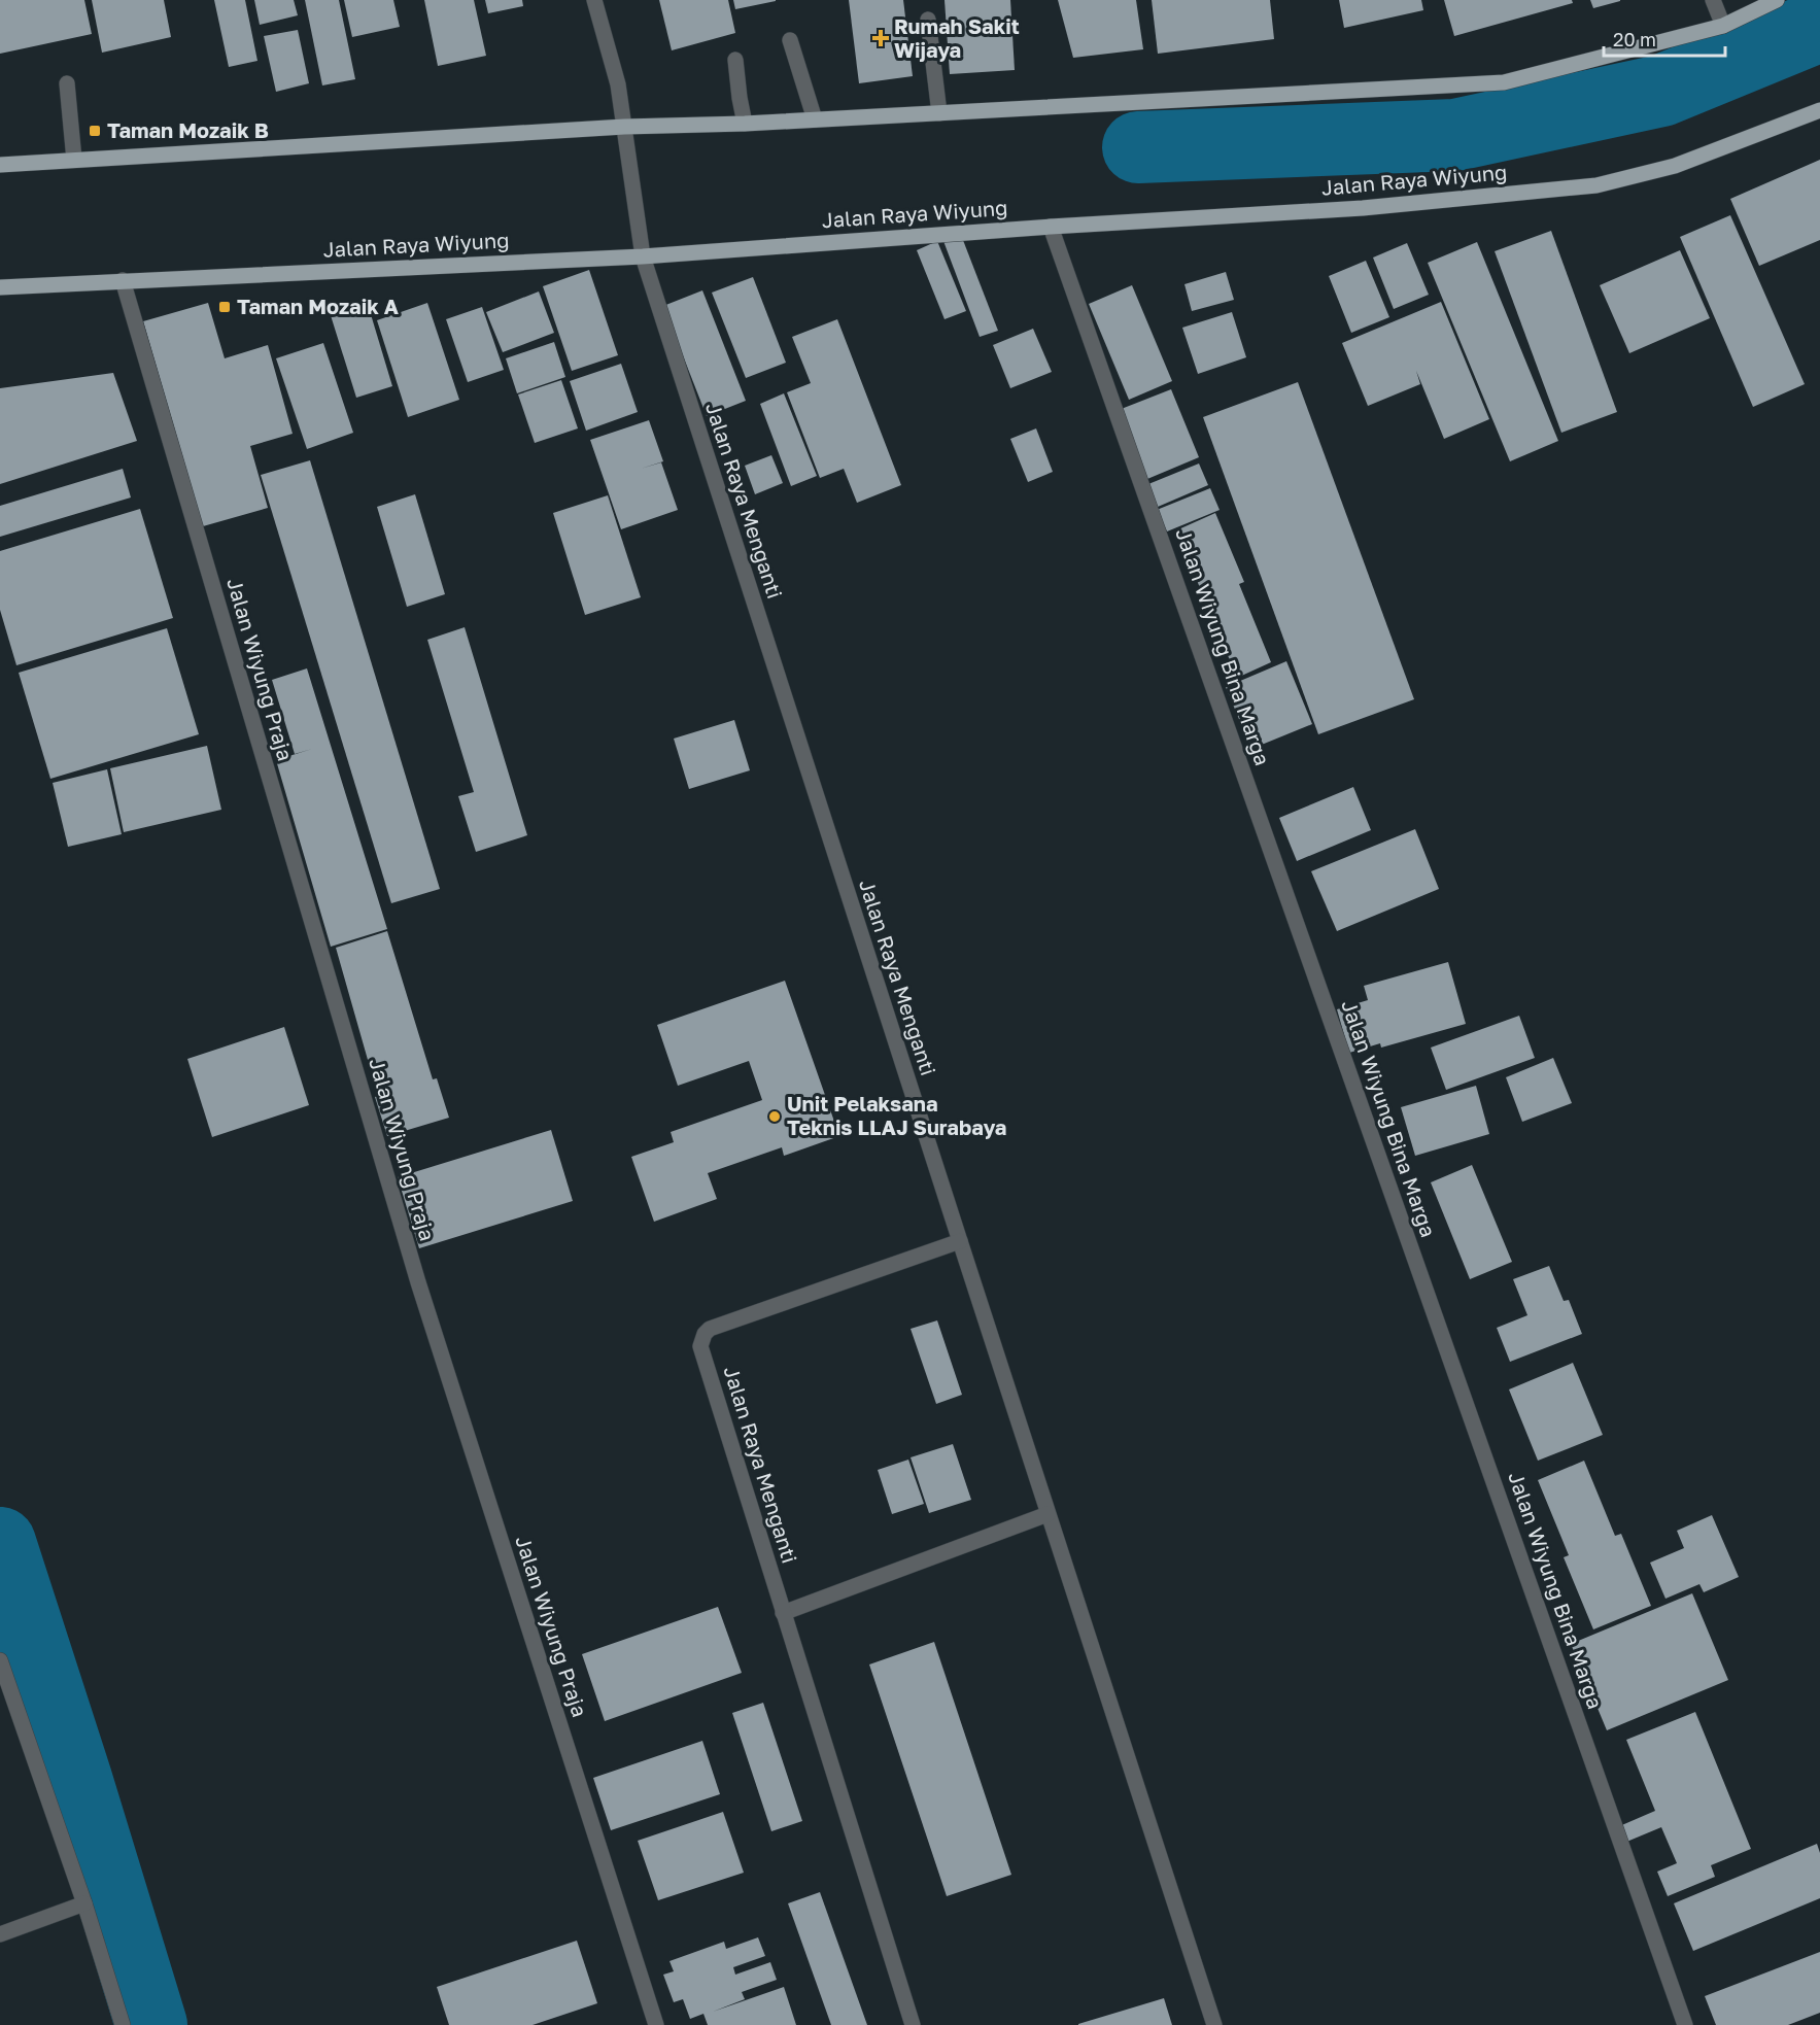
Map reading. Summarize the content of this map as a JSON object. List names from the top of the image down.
{
  "streets": {
    "main road": ["Jalan Raya Wiyung"],
    "street": ["Jalan Raya Menganti", "Jalan Wiyung Bina Marga", "Jalan Wiyung Praja"]
  },
  "crossings": [
    ["Jalan Raya Wiyung", "Jalan Raya Menganti"],
    ["Jalan Raya Wiyung", "Jalan Wiyung Bina Marga"],
    ["Jalan Raya Wiyung", "Jalan Wiyung Praja"]
  ],
  "places": {
    "health": ["Rumah Sakit Wijaya"],
    "transit": ["Taman Mozaik B", "Taman Mozaik A"],
    "other": ["Unit Pelaksana Teknis LLAJ Surabaya"]
  },
  "scale_bar": "20 m"
}
